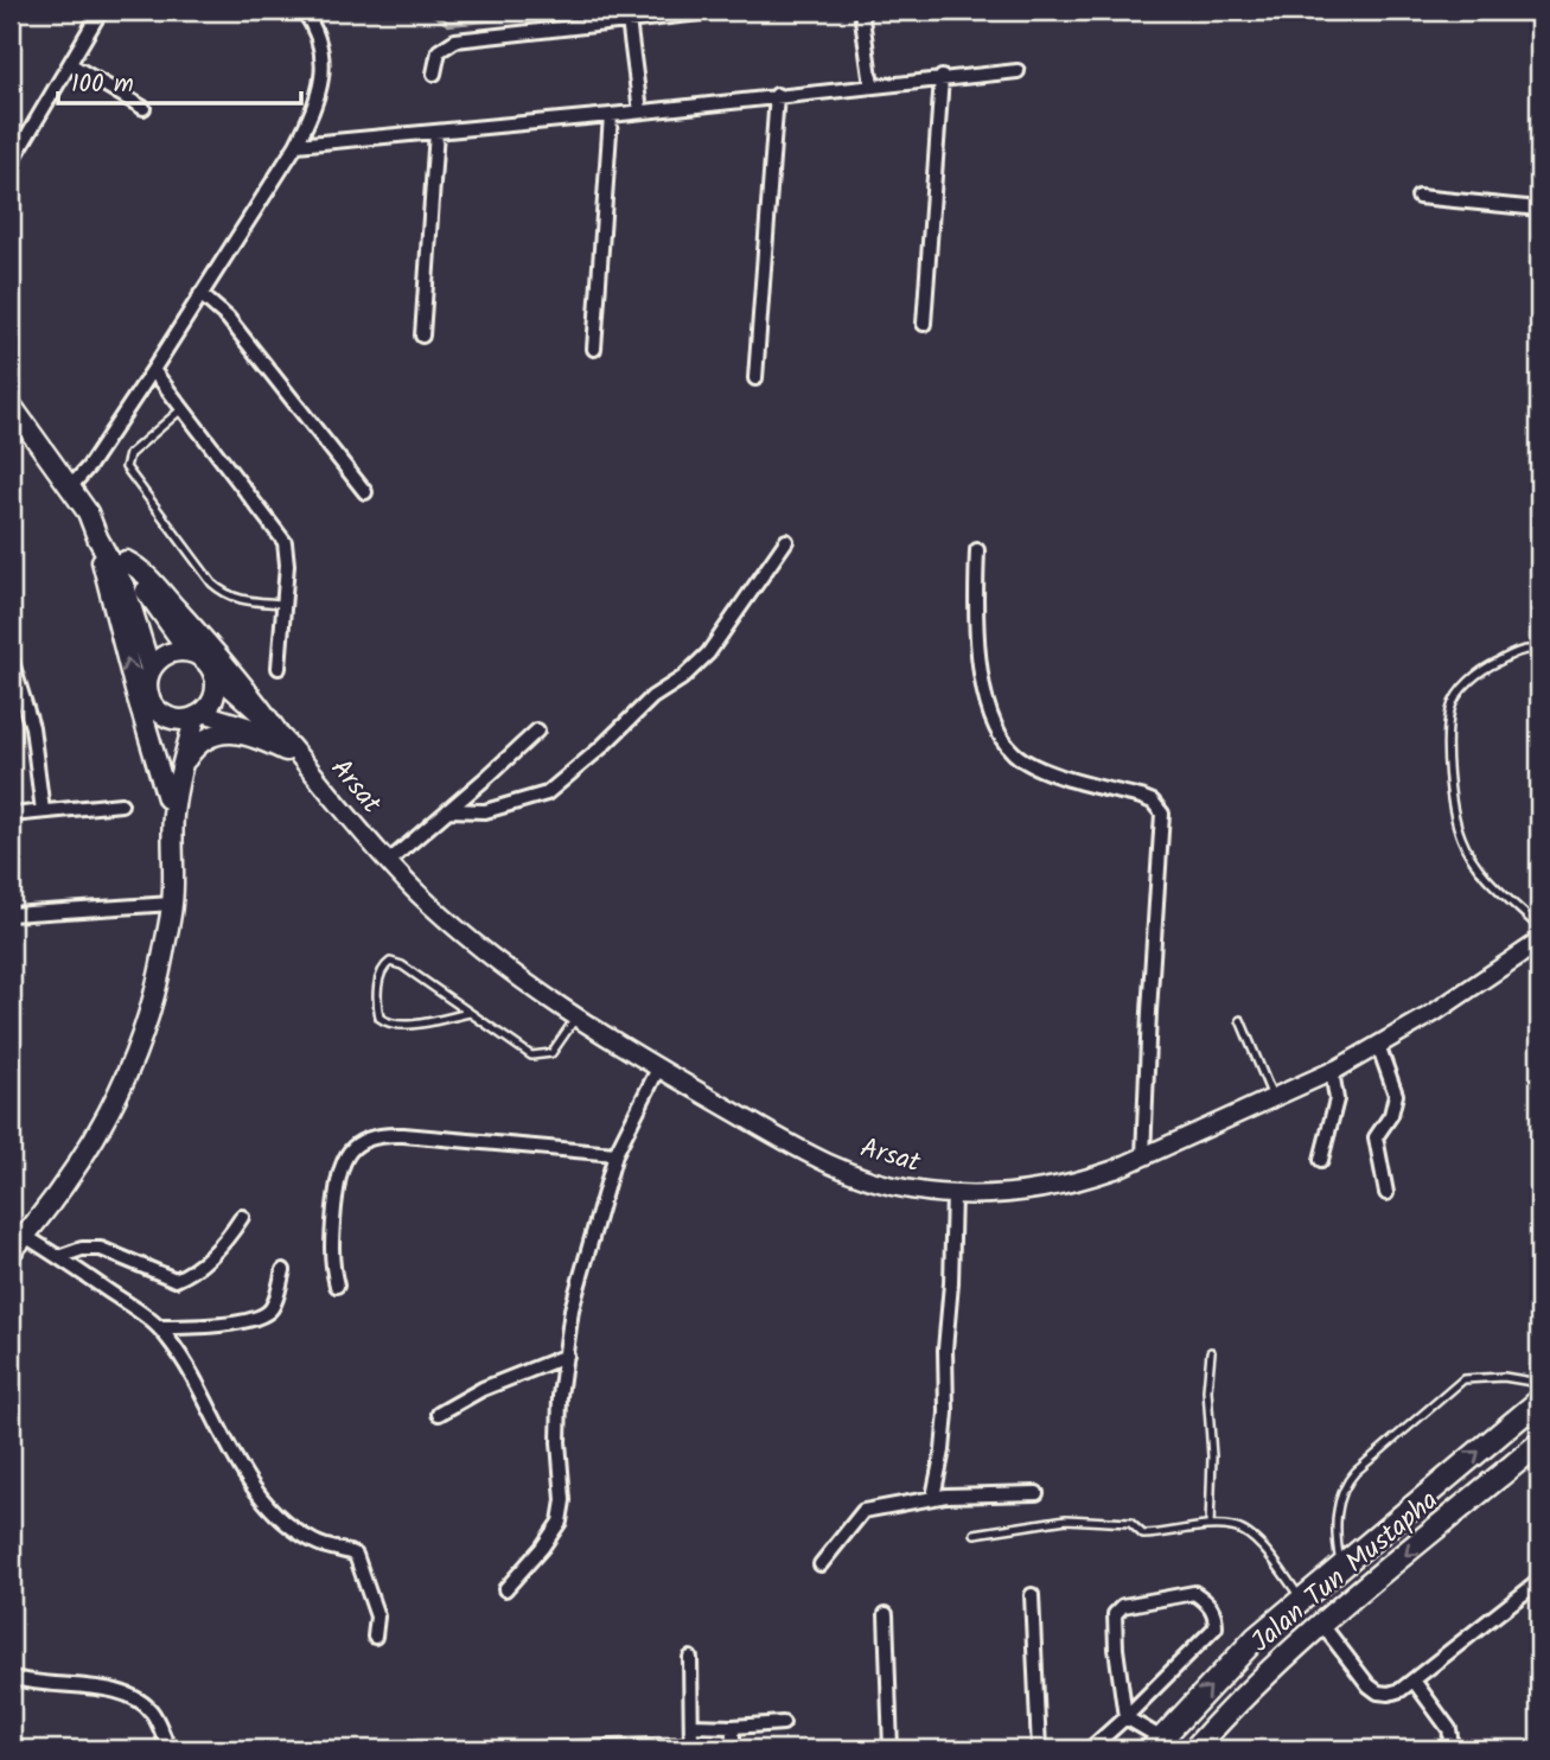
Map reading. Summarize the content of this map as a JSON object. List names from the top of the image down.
{
  "streets": {
    "main road": ["Jalan Tun Mustapha"],
    "street": ["Arsat"]
  },
  "scale_bar": "100 m"
}
